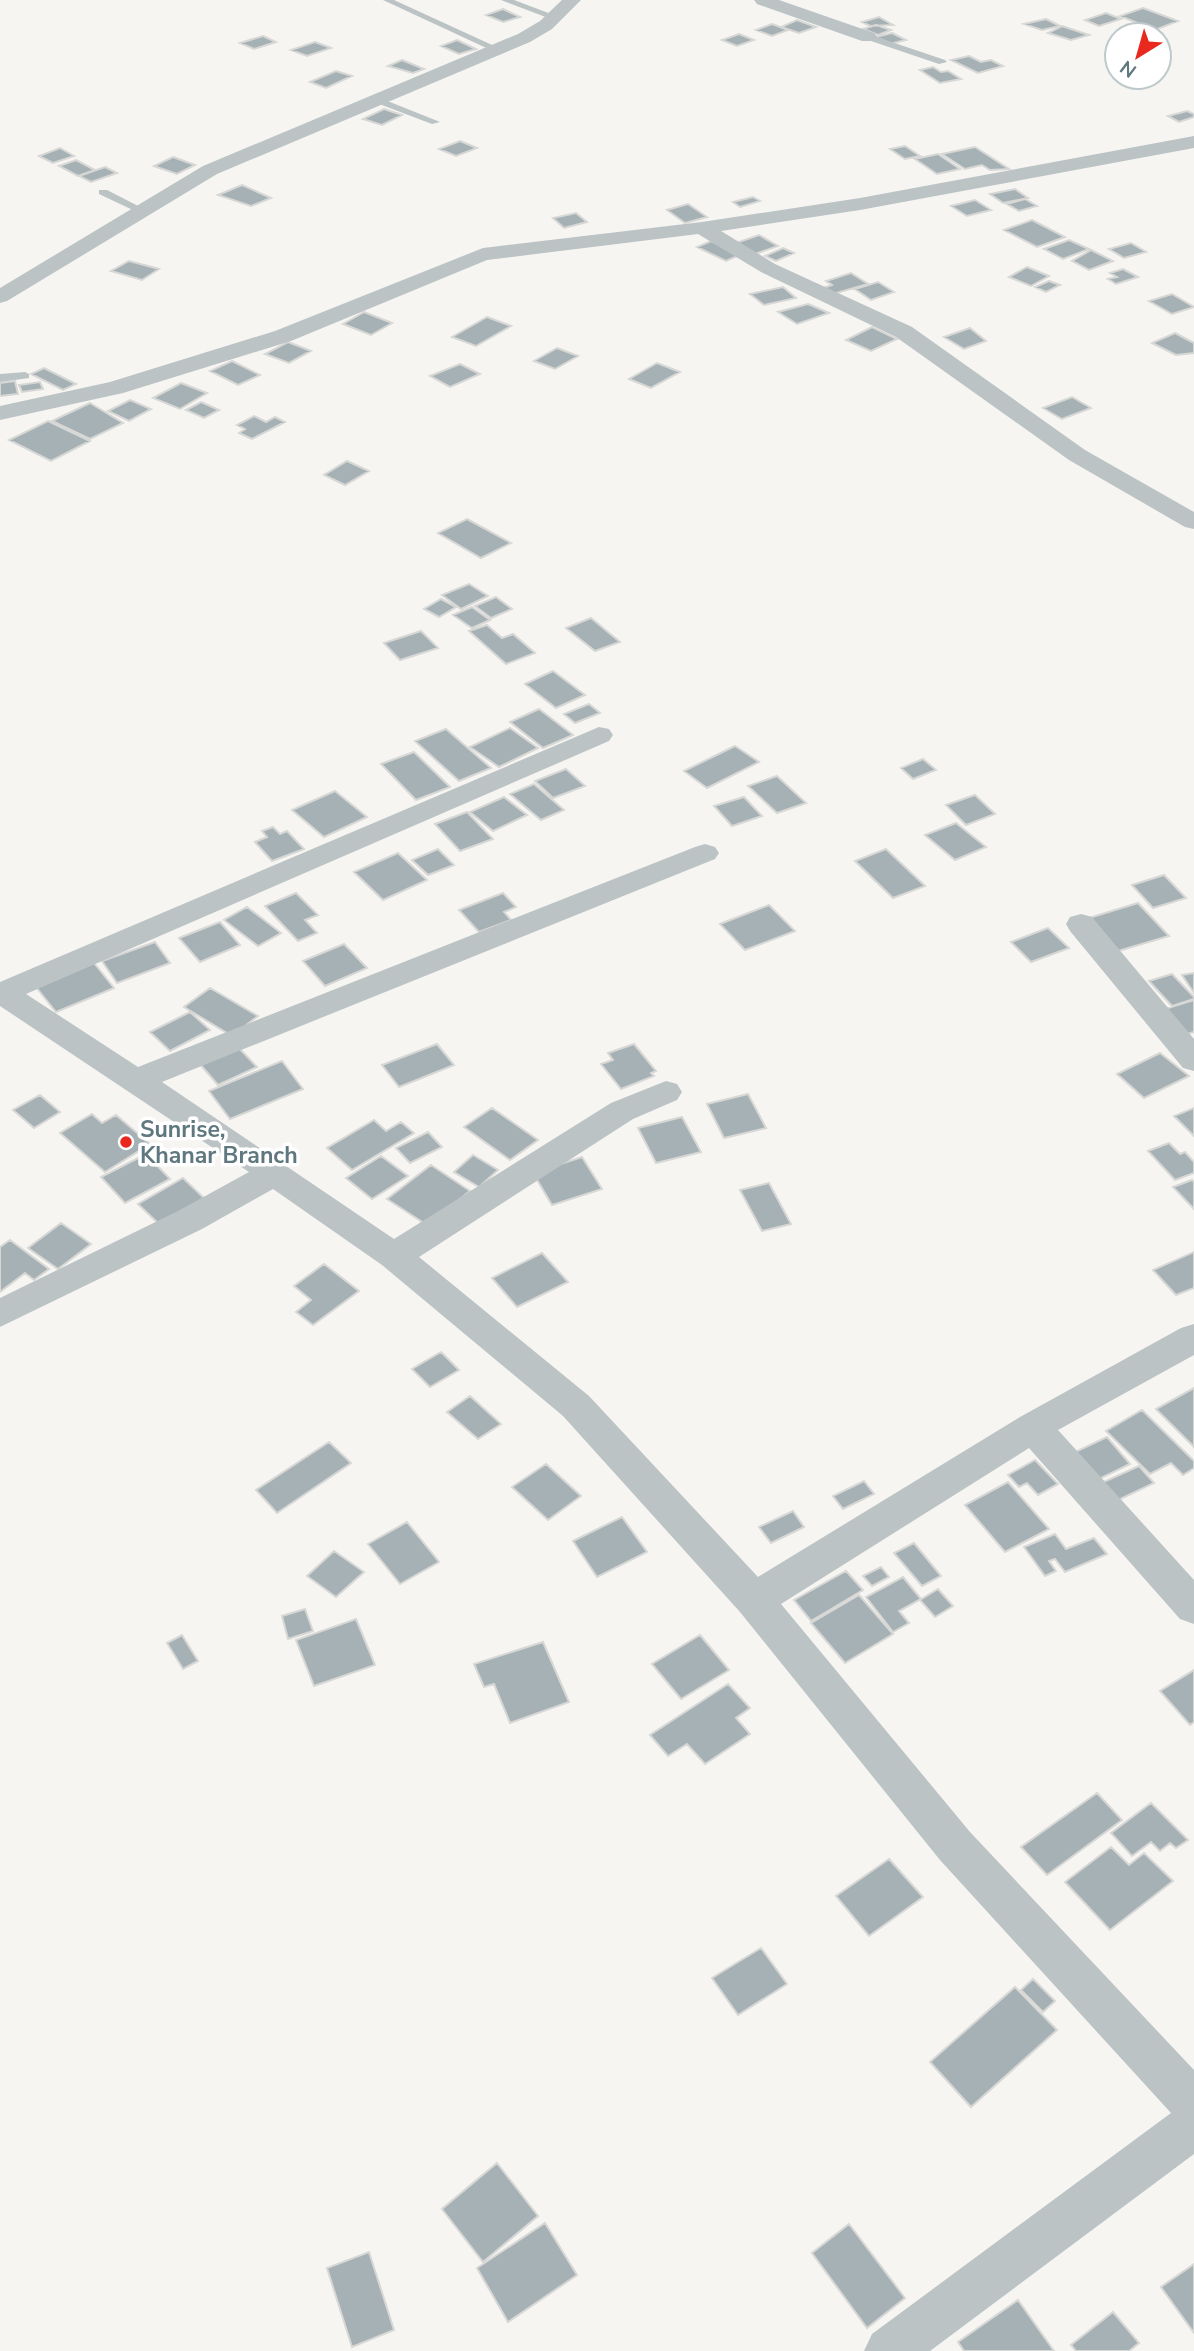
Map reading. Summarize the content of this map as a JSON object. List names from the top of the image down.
{
  "places": ["Sunrise, Khanar Branch"],
  "north": "bottom left"
}
